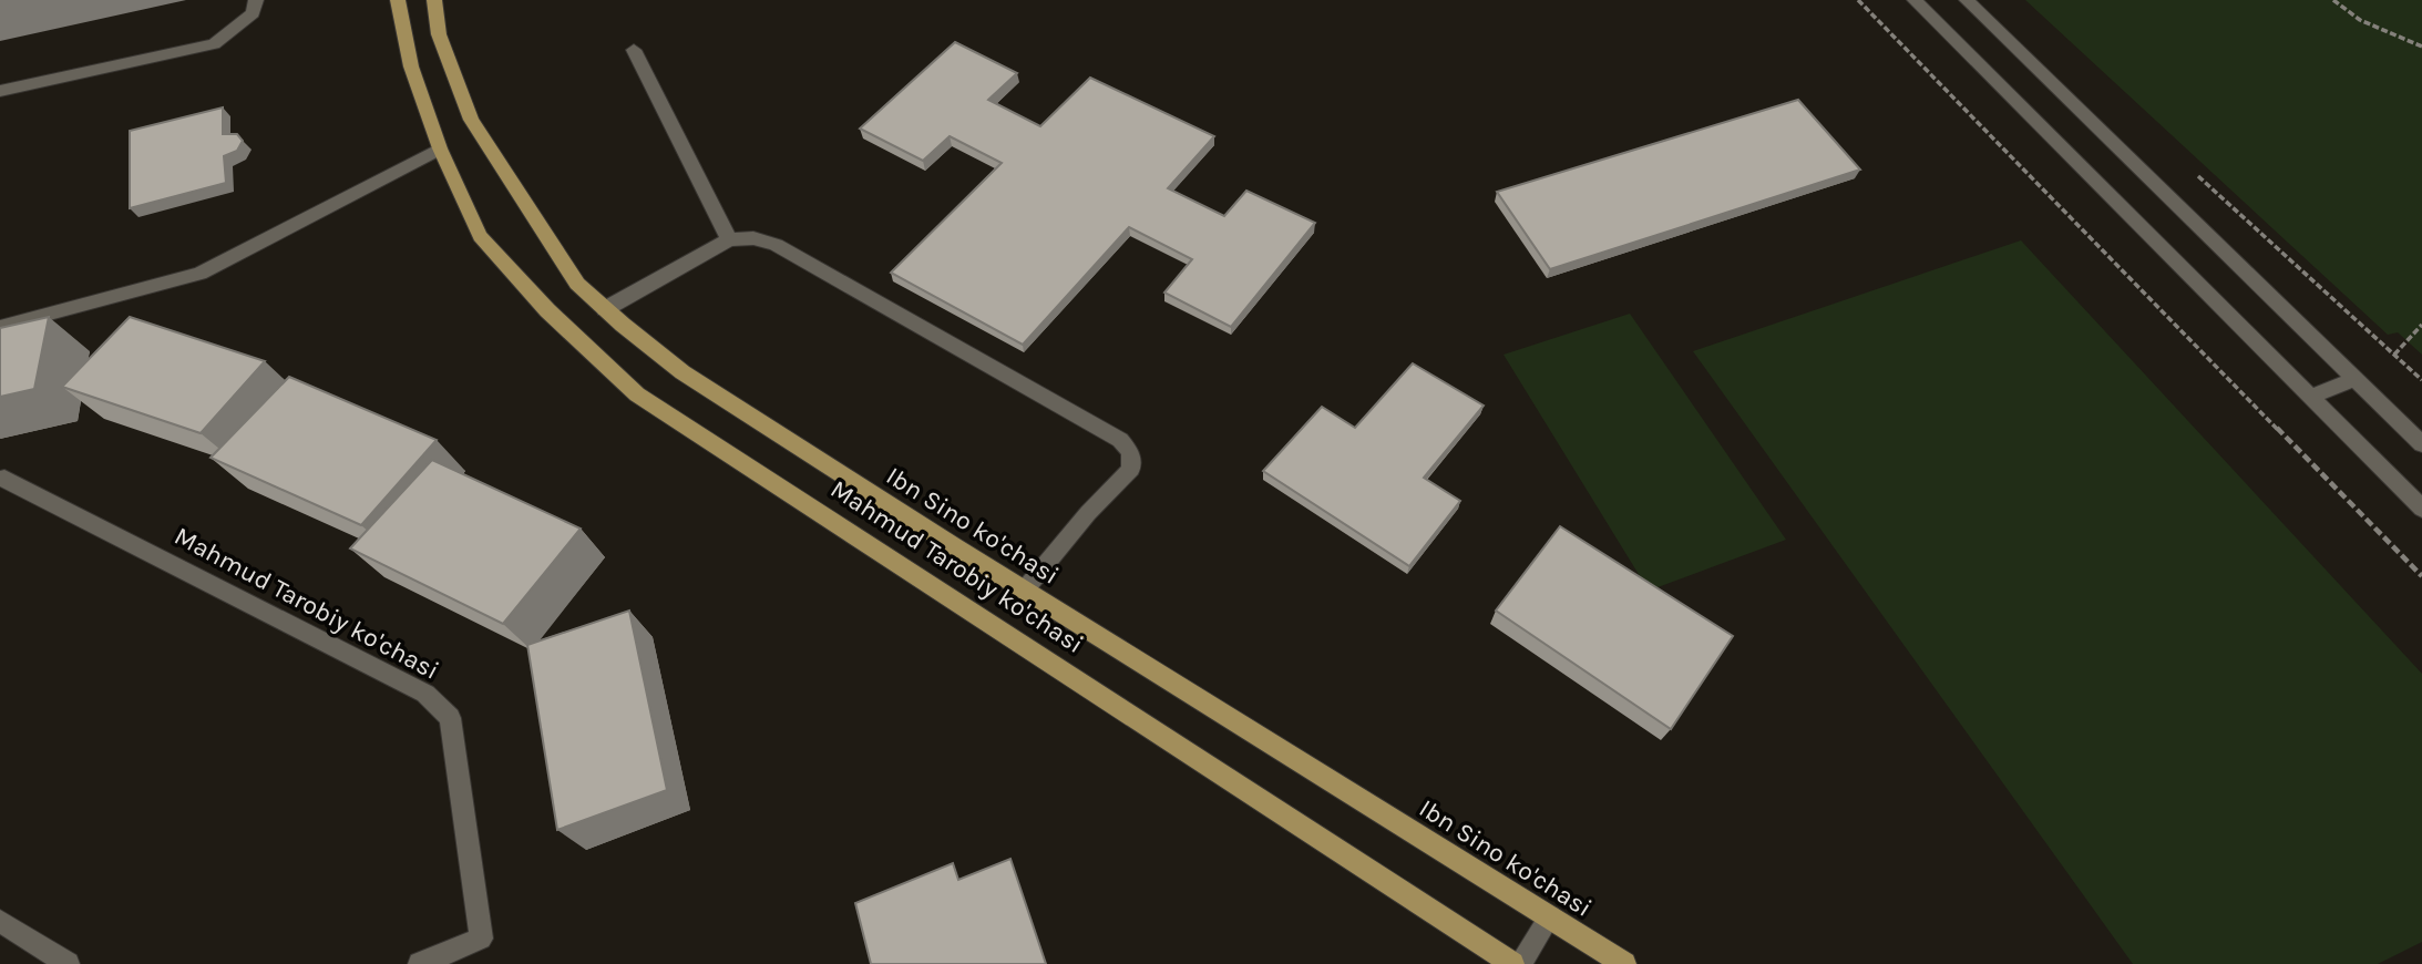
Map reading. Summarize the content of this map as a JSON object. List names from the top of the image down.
{
  "streets": {
    "main road": ["Ibn Sino ko'chasi", "Mahmud Tarobiy ko'chasi"]
  }
}
